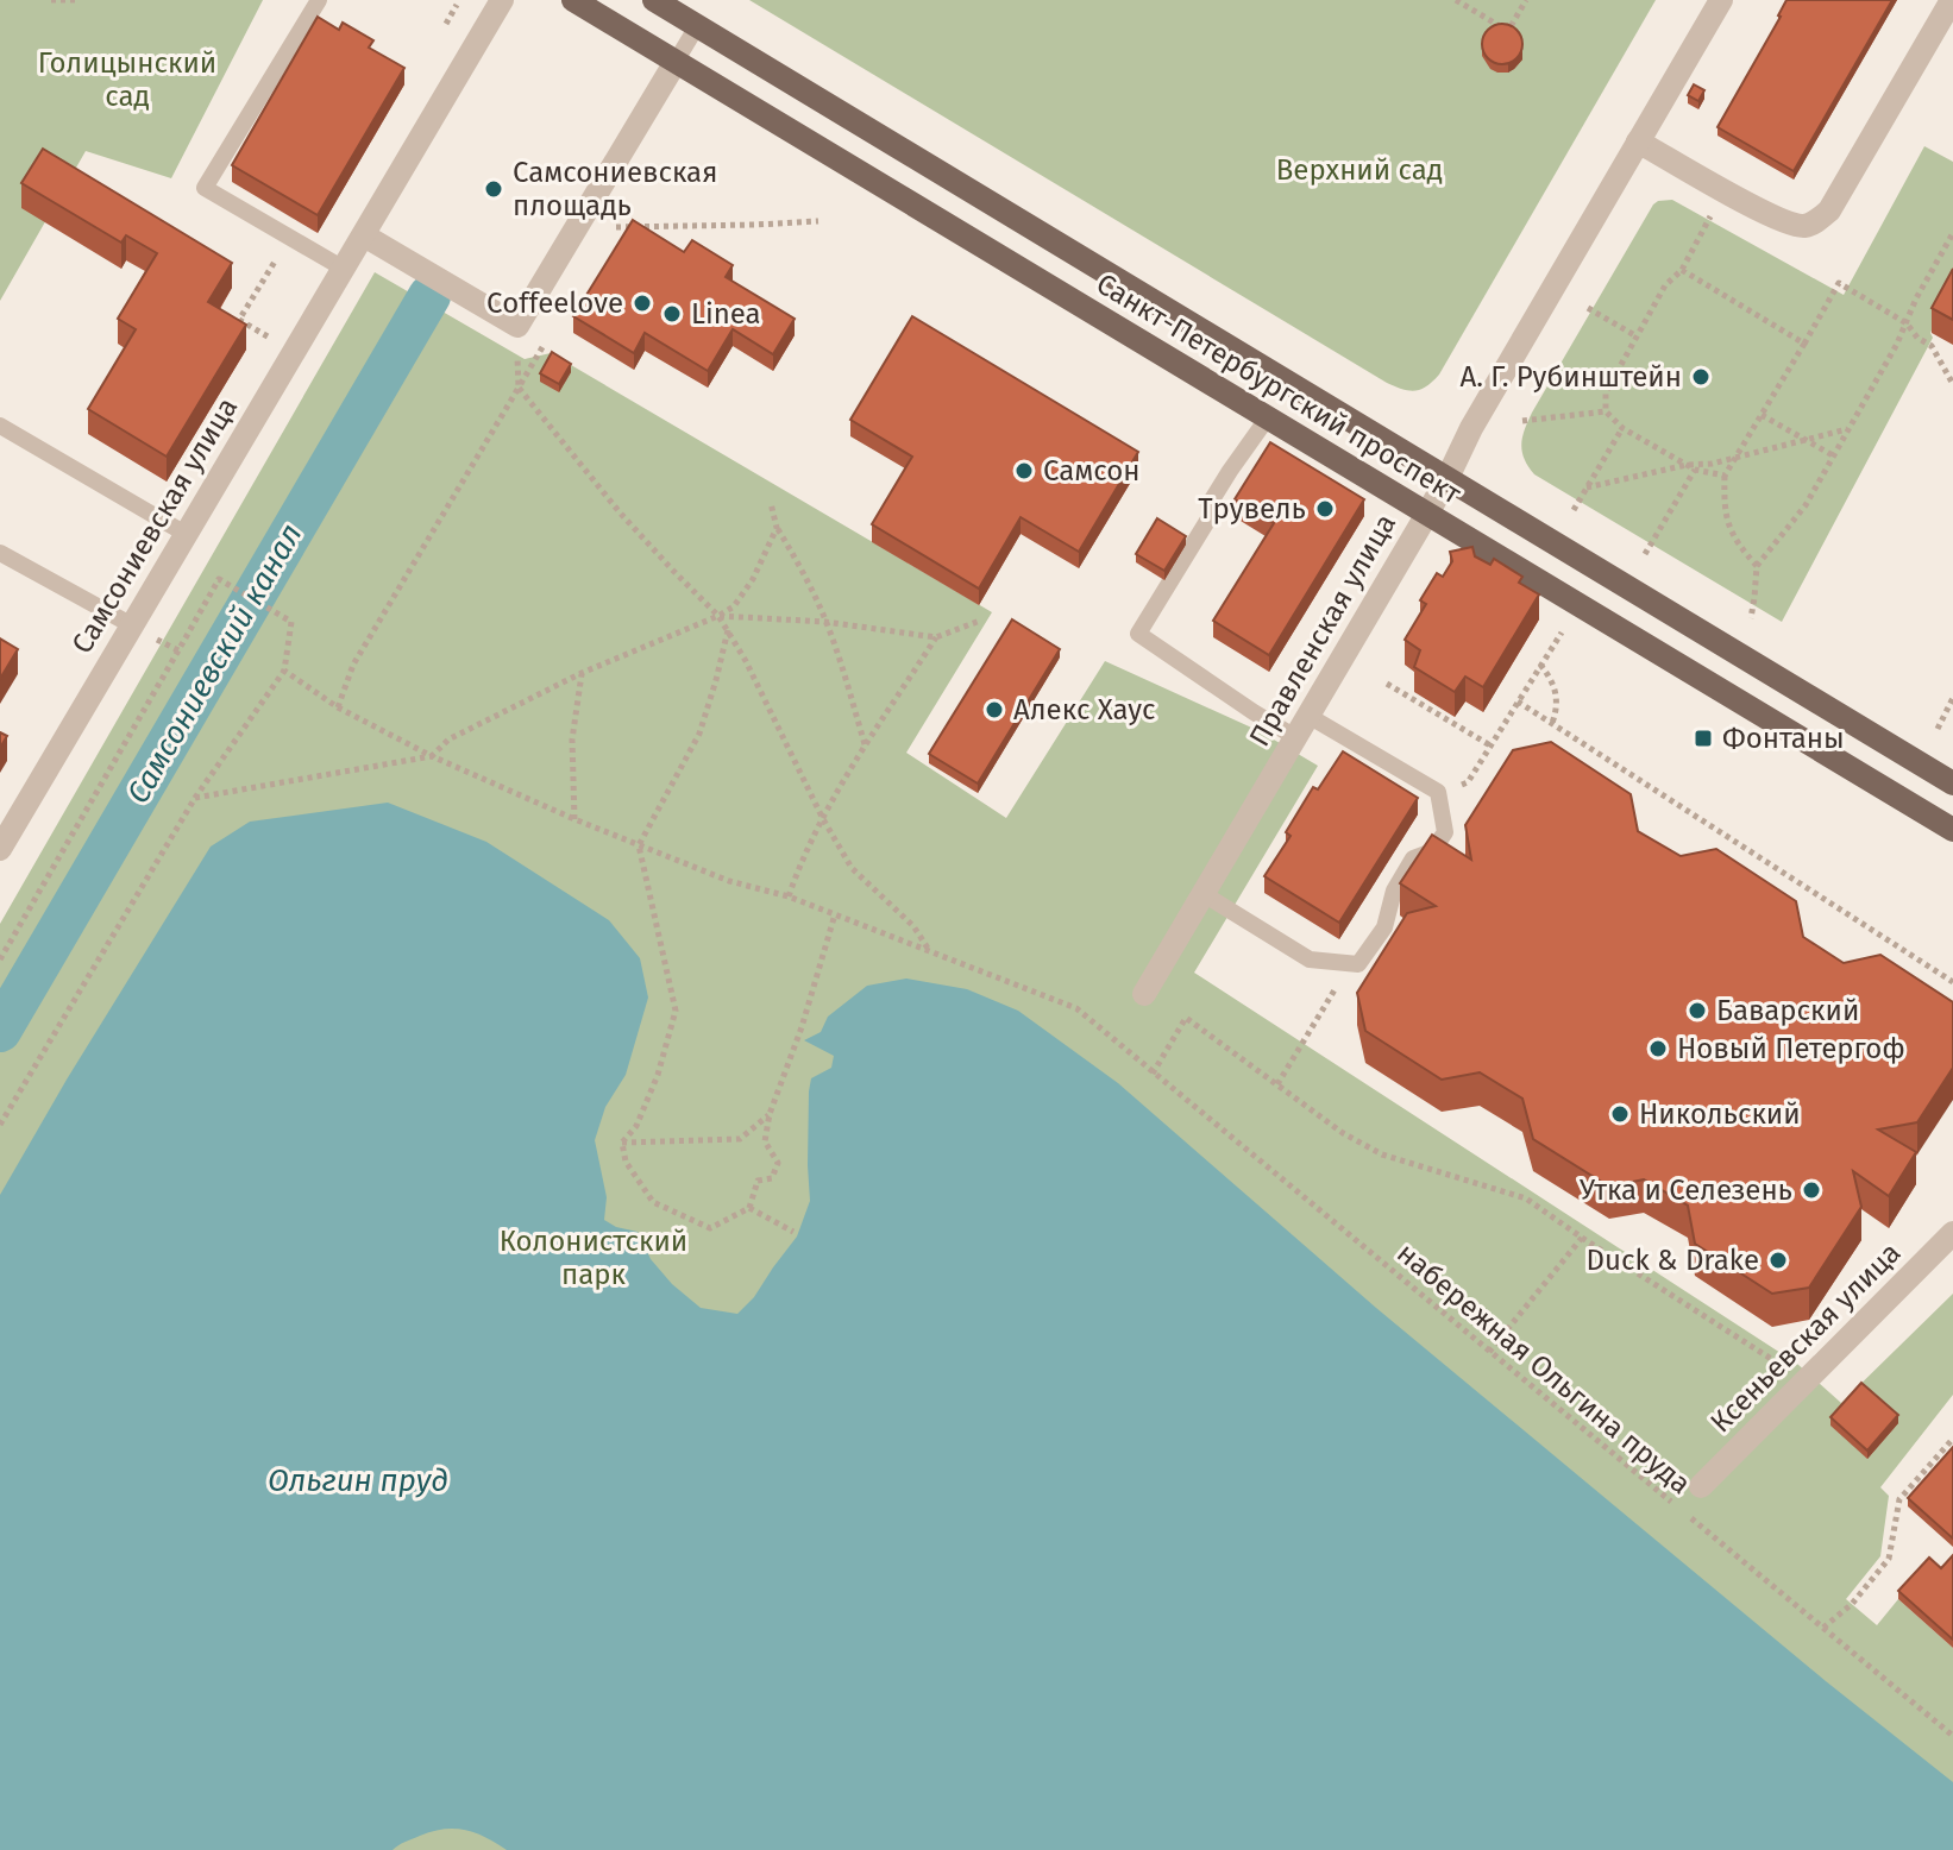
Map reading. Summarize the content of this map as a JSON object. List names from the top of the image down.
{
  "streets": {
    "main road": ["Санкт-Петербургский проспект"],
    "street": ["Самсониевская улица", "Правленская улица", "Ксеньевская улица"],
    "path": ["набережная Ольгина пруда"]
  },
  "crossings": [
    ["Санкт-Петербургский проспект", "Правленская улица"]
  ],
  "water": ["Самсониевский канал", "Ольгин пруд"],
  "parks": ["Голицынский сад", "Верхний сад", "Колонистский парк"],
  "places": {
    "other": [
      "Самсониевская площадь",
      "Cоffeelove",
      "Linea",
      "А. Г. Рубинштейн",
      "Самсон",
      "Трувель",
      "Алекс Хаус",
      "Баварский",
      "Новый Петергоф",
      "Никольский",
      "Утка и Селезень",
      "Duck & Drake"
    ],
    "transit": ["Фонтаны"]
  }
}
